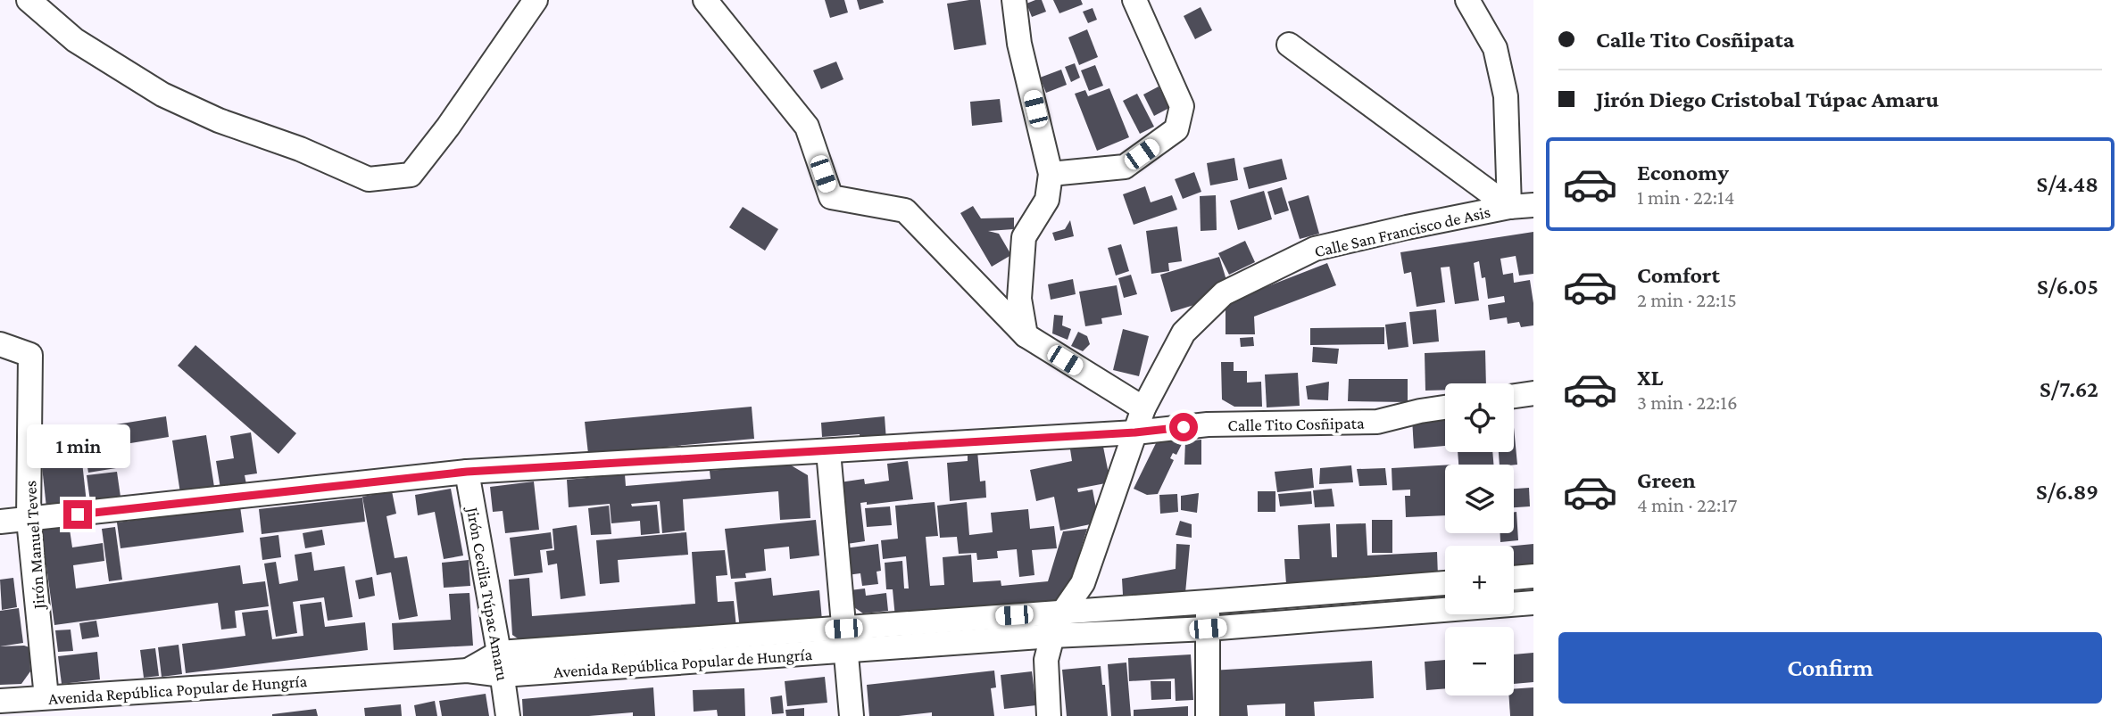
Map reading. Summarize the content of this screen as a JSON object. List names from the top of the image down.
{
  "streets": {
    "street": [
      "Calle San Francisco de Asis",
      "Calle Tito Cosñipata",
      "Jirón Manuel Teves",
      "Jirón Cecilia Túpac Amaru",
      "Avenida República Popular de Hungría"
    ]
  },
  "crossings": [
    ["Calle San Francisco de Asis", "Calle Tito Cosñipata"],
    ["Calle San Francisco de Asis", "Avenida República Popular de Hungría"],
    ["Calle Tito Cosñipata", "Jirón Manuel Teves"],
    ["Calle Tito Cosñipata", "Jirón Cecilia Túpac Amaru"],
    ["Jirón Manuel Teves", "Avenida República Popular de Hungría"],
    ["Jirón Cecilia Túpac Amaru", "Avenida República Popular de Hungría"]
  ],
  "page": {
    "banner": ["Calle Tito Cosñipata", "Jirón Diego Cristobal Túpac Amaru"],
    "list": [
      {
        "name": "Economy",
        "note": "1 min · 22:14",
        "value": "S/4.48"
      },
      {
        "name": "Comfort",
        "note": "2 min · 22:15",
        "value": "S/6.05"
      },
      {
        "name": "XL",
        "note": "3 min · 22:16",
        "value": "S/7.62"
      },
      {
        "name": "Green",
        "note": "4 min · 22:17",
        "value": "S/6.89"
      }
    ],
    "map_buttons": ["+", "−"],
    "bubble": "1 min",
    "buttons": "Confirm"
  }
}
